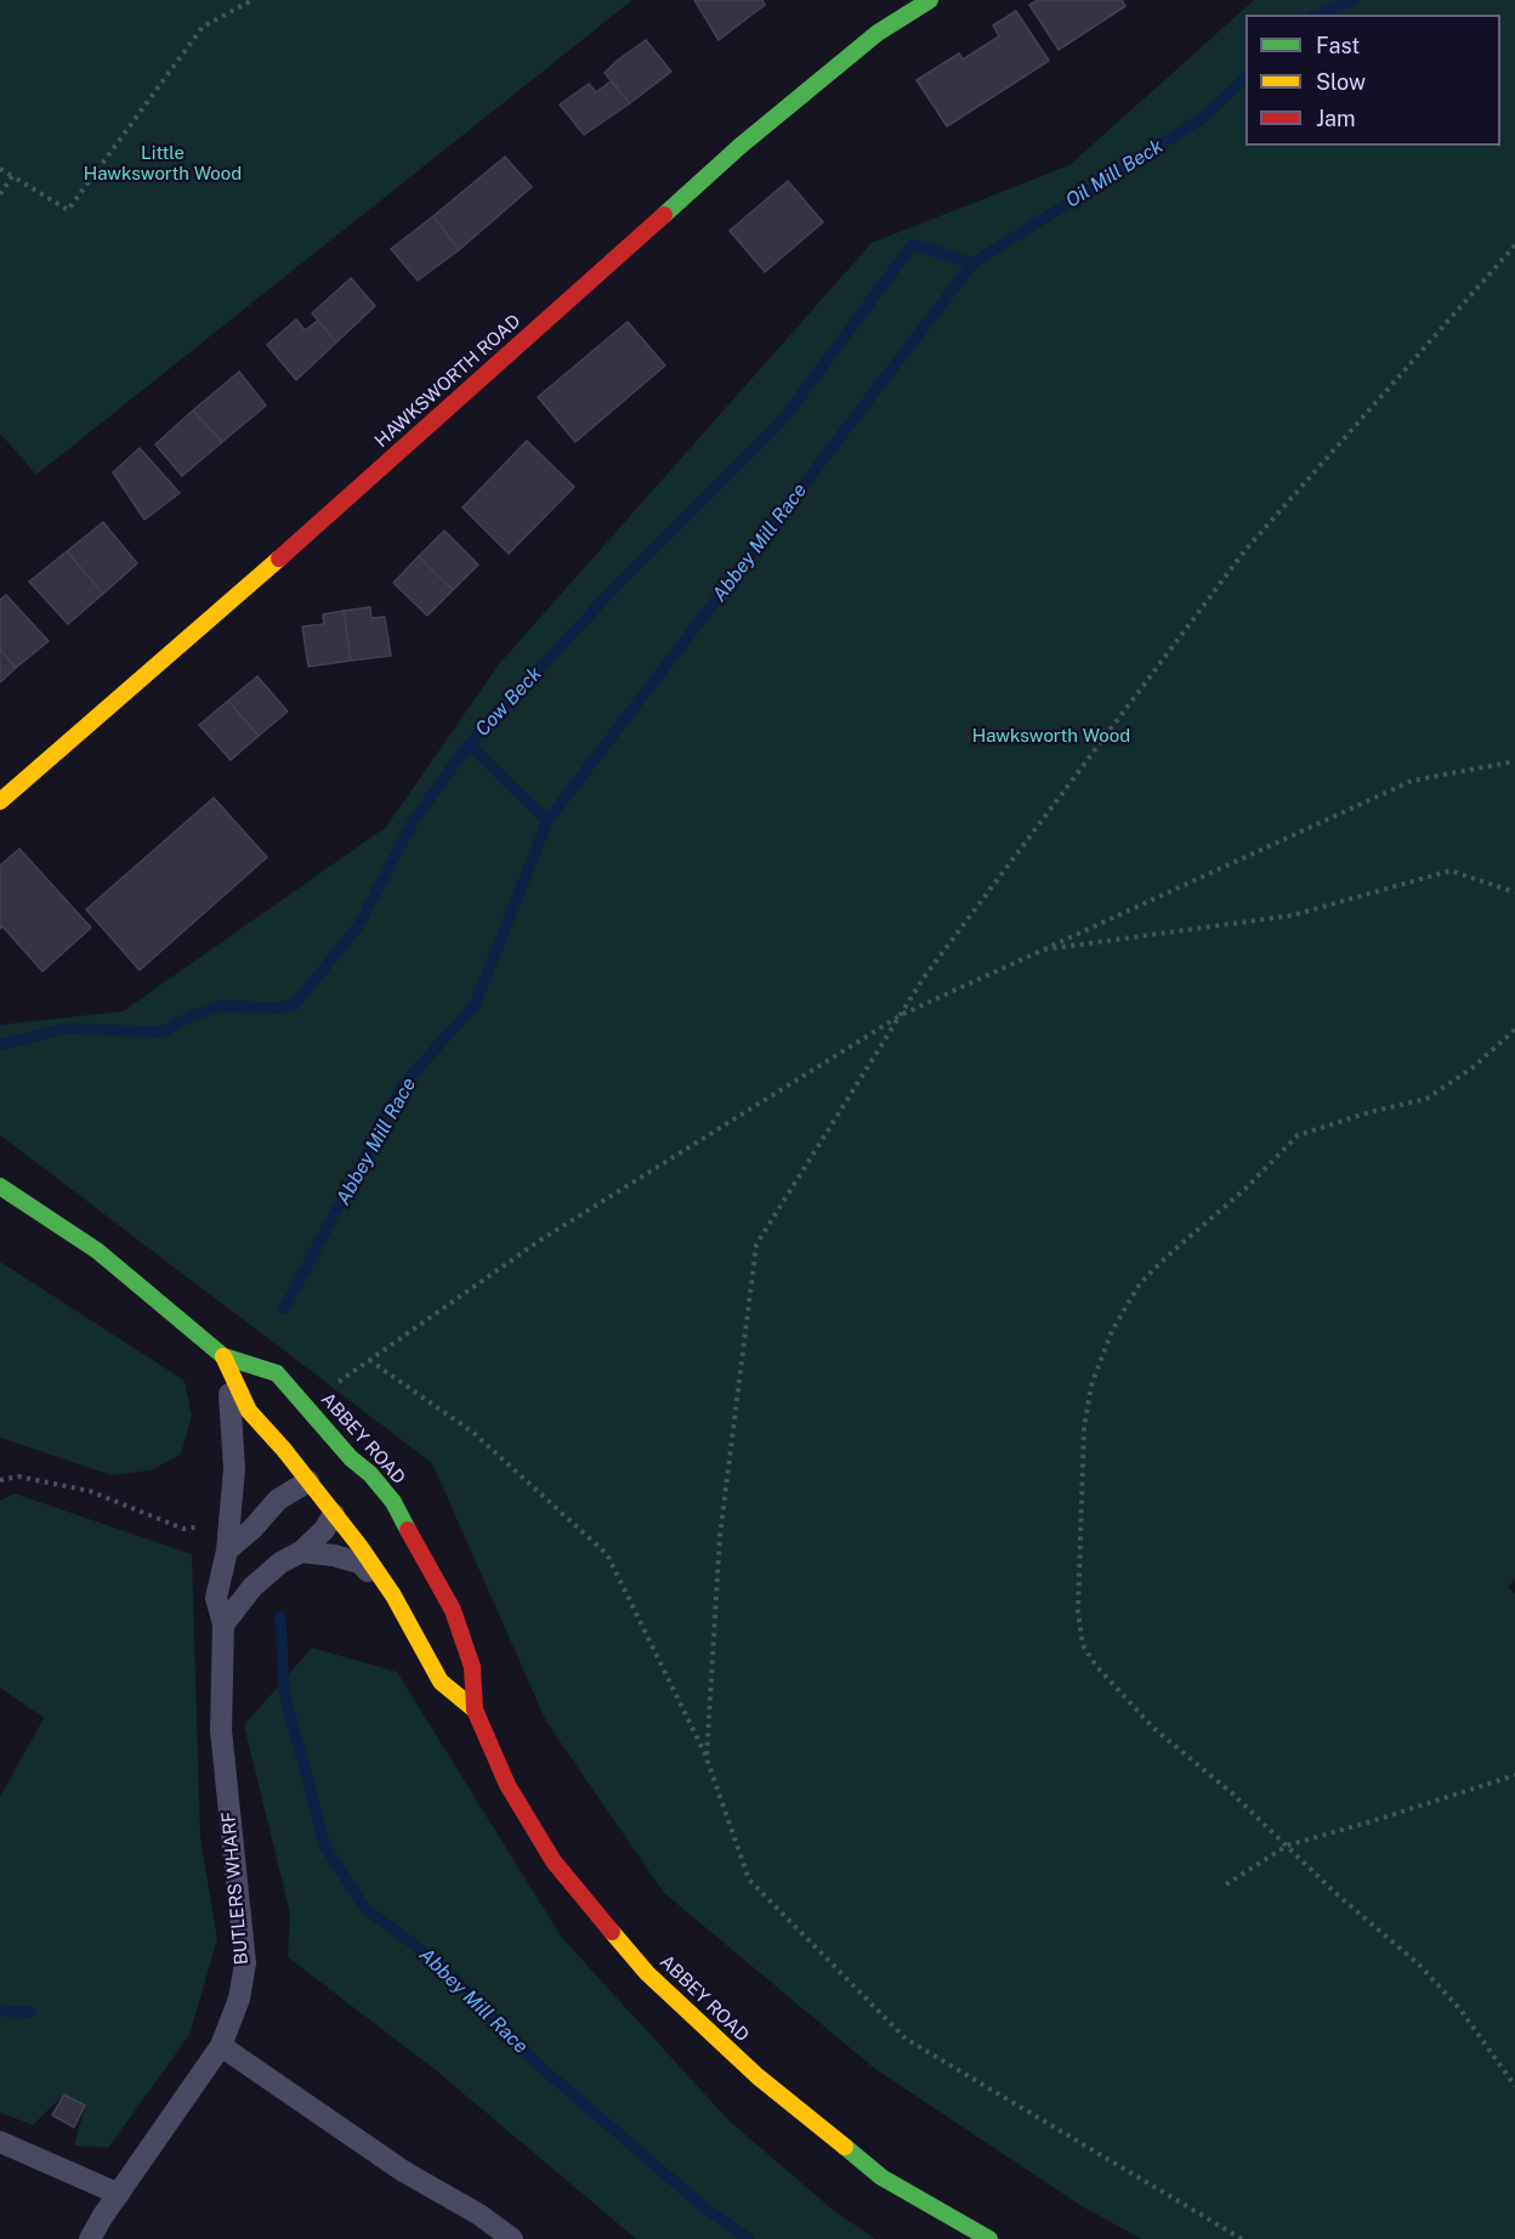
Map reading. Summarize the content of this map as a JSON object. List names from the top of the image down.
{
  "streets": {
    "main road": ["HAWKSWORTH ROAD", "ABBEY ROAD"],
    "lane": ["BUTLERS WHARF"]
  },
  "crossings": [
    ["ABBEY ROAD", "BUTLERS WHARF"]
  ],
  "water": ["Oil Mill Beck", "Abbey Mill Race", "Cow Beck"],
  "parks": ["Little Hawksworth Wood", "Hawksworth Wood"],
  "legend": ["Fast", "Slow", "Jam"]
}
